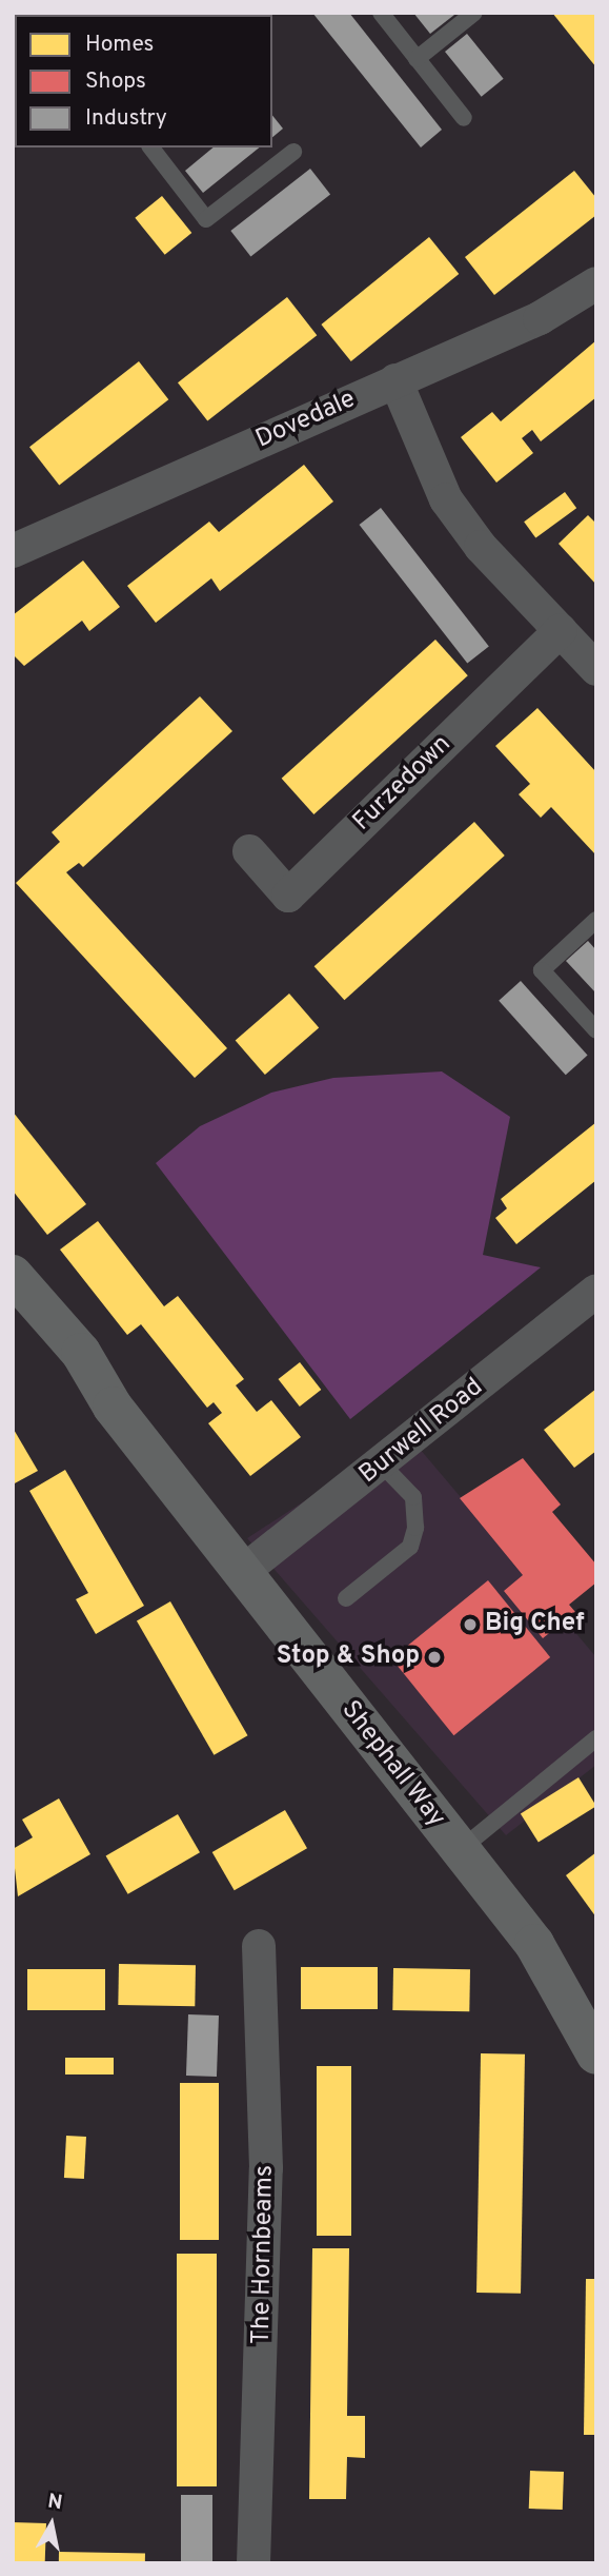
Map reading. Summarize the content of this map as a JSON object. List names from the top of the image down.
{
  "streets": {
    "street": [
      "Dovedale",
      "Furzedown",
      "Burwell Road",
      "Shephall Way",
      "The Hornbeams"
    ]
  },
  "crossings": [
    ["Burwell Road", "Shephall Way"]
  ],
  "places": ["Big Chef", "Stop & Shop"],
  "legend": ["Homes", "Shops", "Industry"],
  "north": "top"
}
